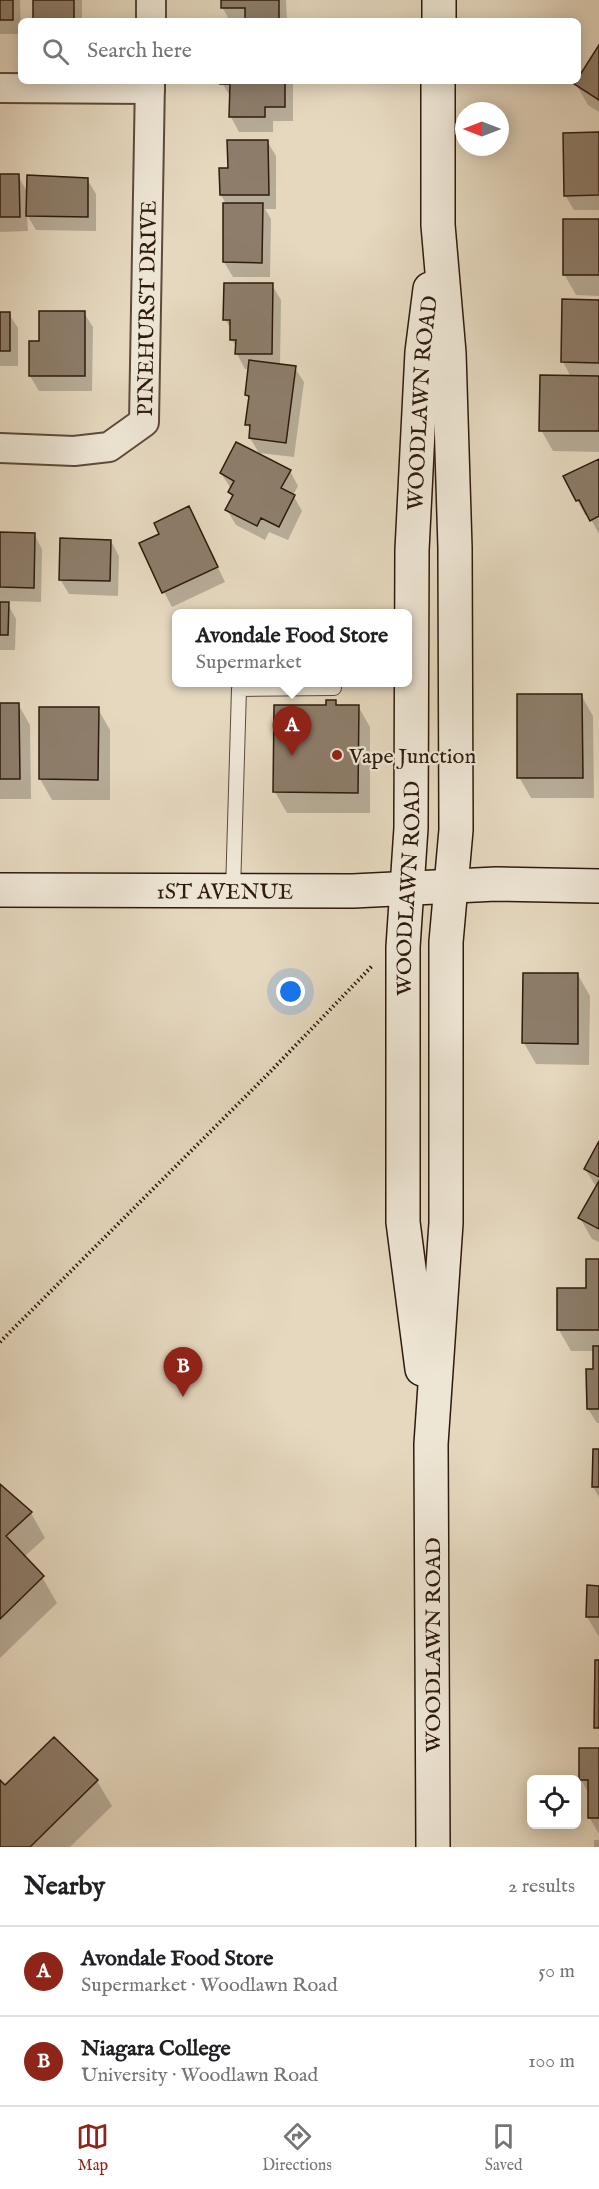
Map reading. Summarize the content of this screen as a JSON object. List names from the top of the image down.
{
  "streets": {
    "main road": ["WOODLAWN ROAD", "1ST AVENUE"],
    "street": ["PINEHURST DRIVE"]
  },
  "crossings": [
    ["WOODLAWN ROAD", "1ST AVENUE"]
  ],
  "places": ["Vape Junction"],
  "north": "left",
  "page": {
    "search": "Search here",
    "popup": ["Avondale Food Store", "Supermarket"],
    "pins": ["A", "B"],
    "heading": ["Nearby", "2 results"],
    "list": [
      {
        "mark": "A",
        "name": "Avondale Food Store",
        "note": "Supermarket · Woodlawn Road",
        "value": "50 m"
      },
      {
        "mark": "B",
        "name": "Niagara College",
        "note": "University · Woodlawn Road",
        "value": "100 m"
      }
    ],
    "nav": ["Map", "Directions", "Saved"]
  }
}
